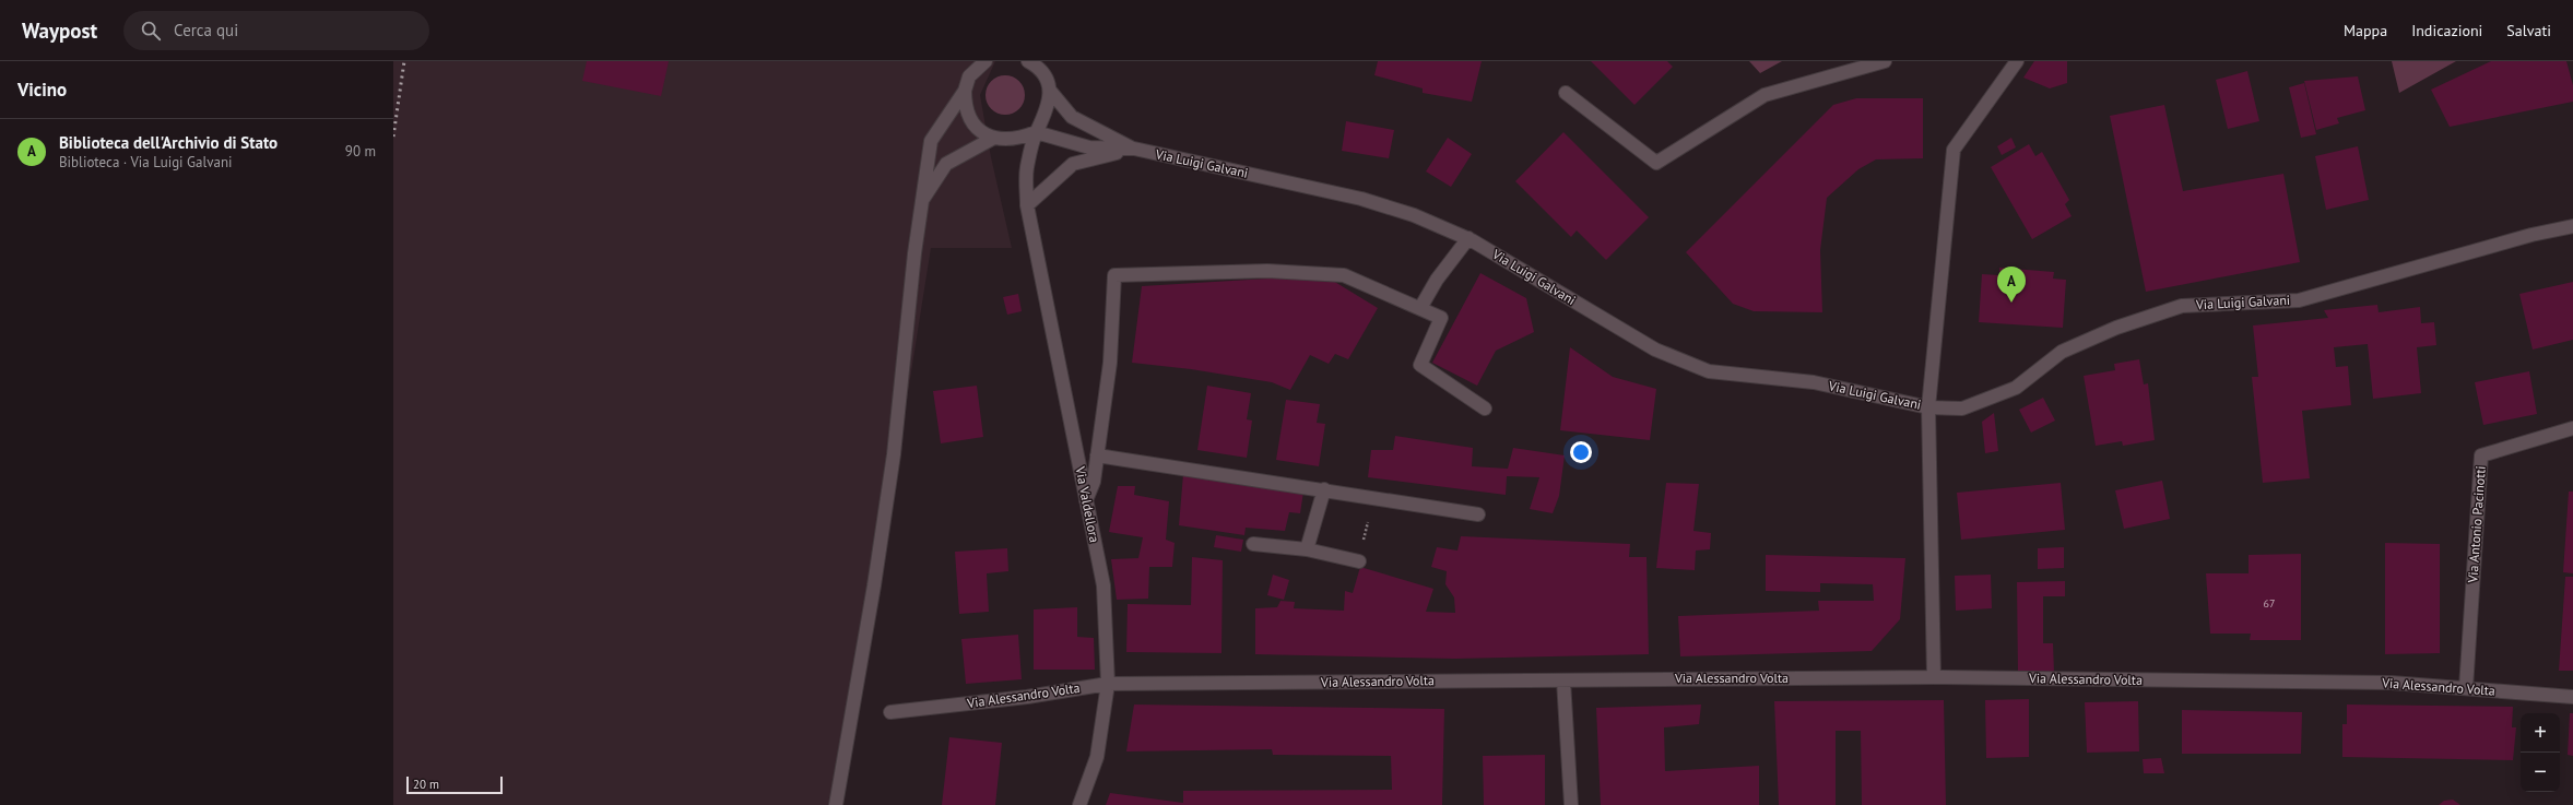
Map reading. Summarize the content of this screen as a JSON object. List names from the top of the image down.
{
  "streets": {
    "street": [
      "Via Luigi Galvani",
      "Via Valdellora",
      "Via Antonio Pacinotti",
      "Via Alessandro Volta"
    ]
  },
  "crossings": [
    ["Via Luigi Galvani", "Via Valdellora"],
    ["Via Valdellora", "Via Alessandro Volta"],
    ["Via Antonio Pacinotti", "Via Alessandro Volta"]
  ],
  "house_numbers": ["67"],
  "scale_bar": "20 m",
  "page": {
    "header": "Waypost",
    "search": "Cerca qui",
    "nav": ["Mappa", "Indicazioni", "Salvati"],
    "heading": "Vicino",
    "list": [
      {
        "mark": "A",
        "name": "Biblioteca dell'Archivio di Stato",
        "note": "Biblioteca · Via Luigi Galvani",
        "value": "90 m"
      }
    ],
    "pins": "A",
    "map_buttons": ["+", "−"],
    "scale": "20 m"
  }
}
